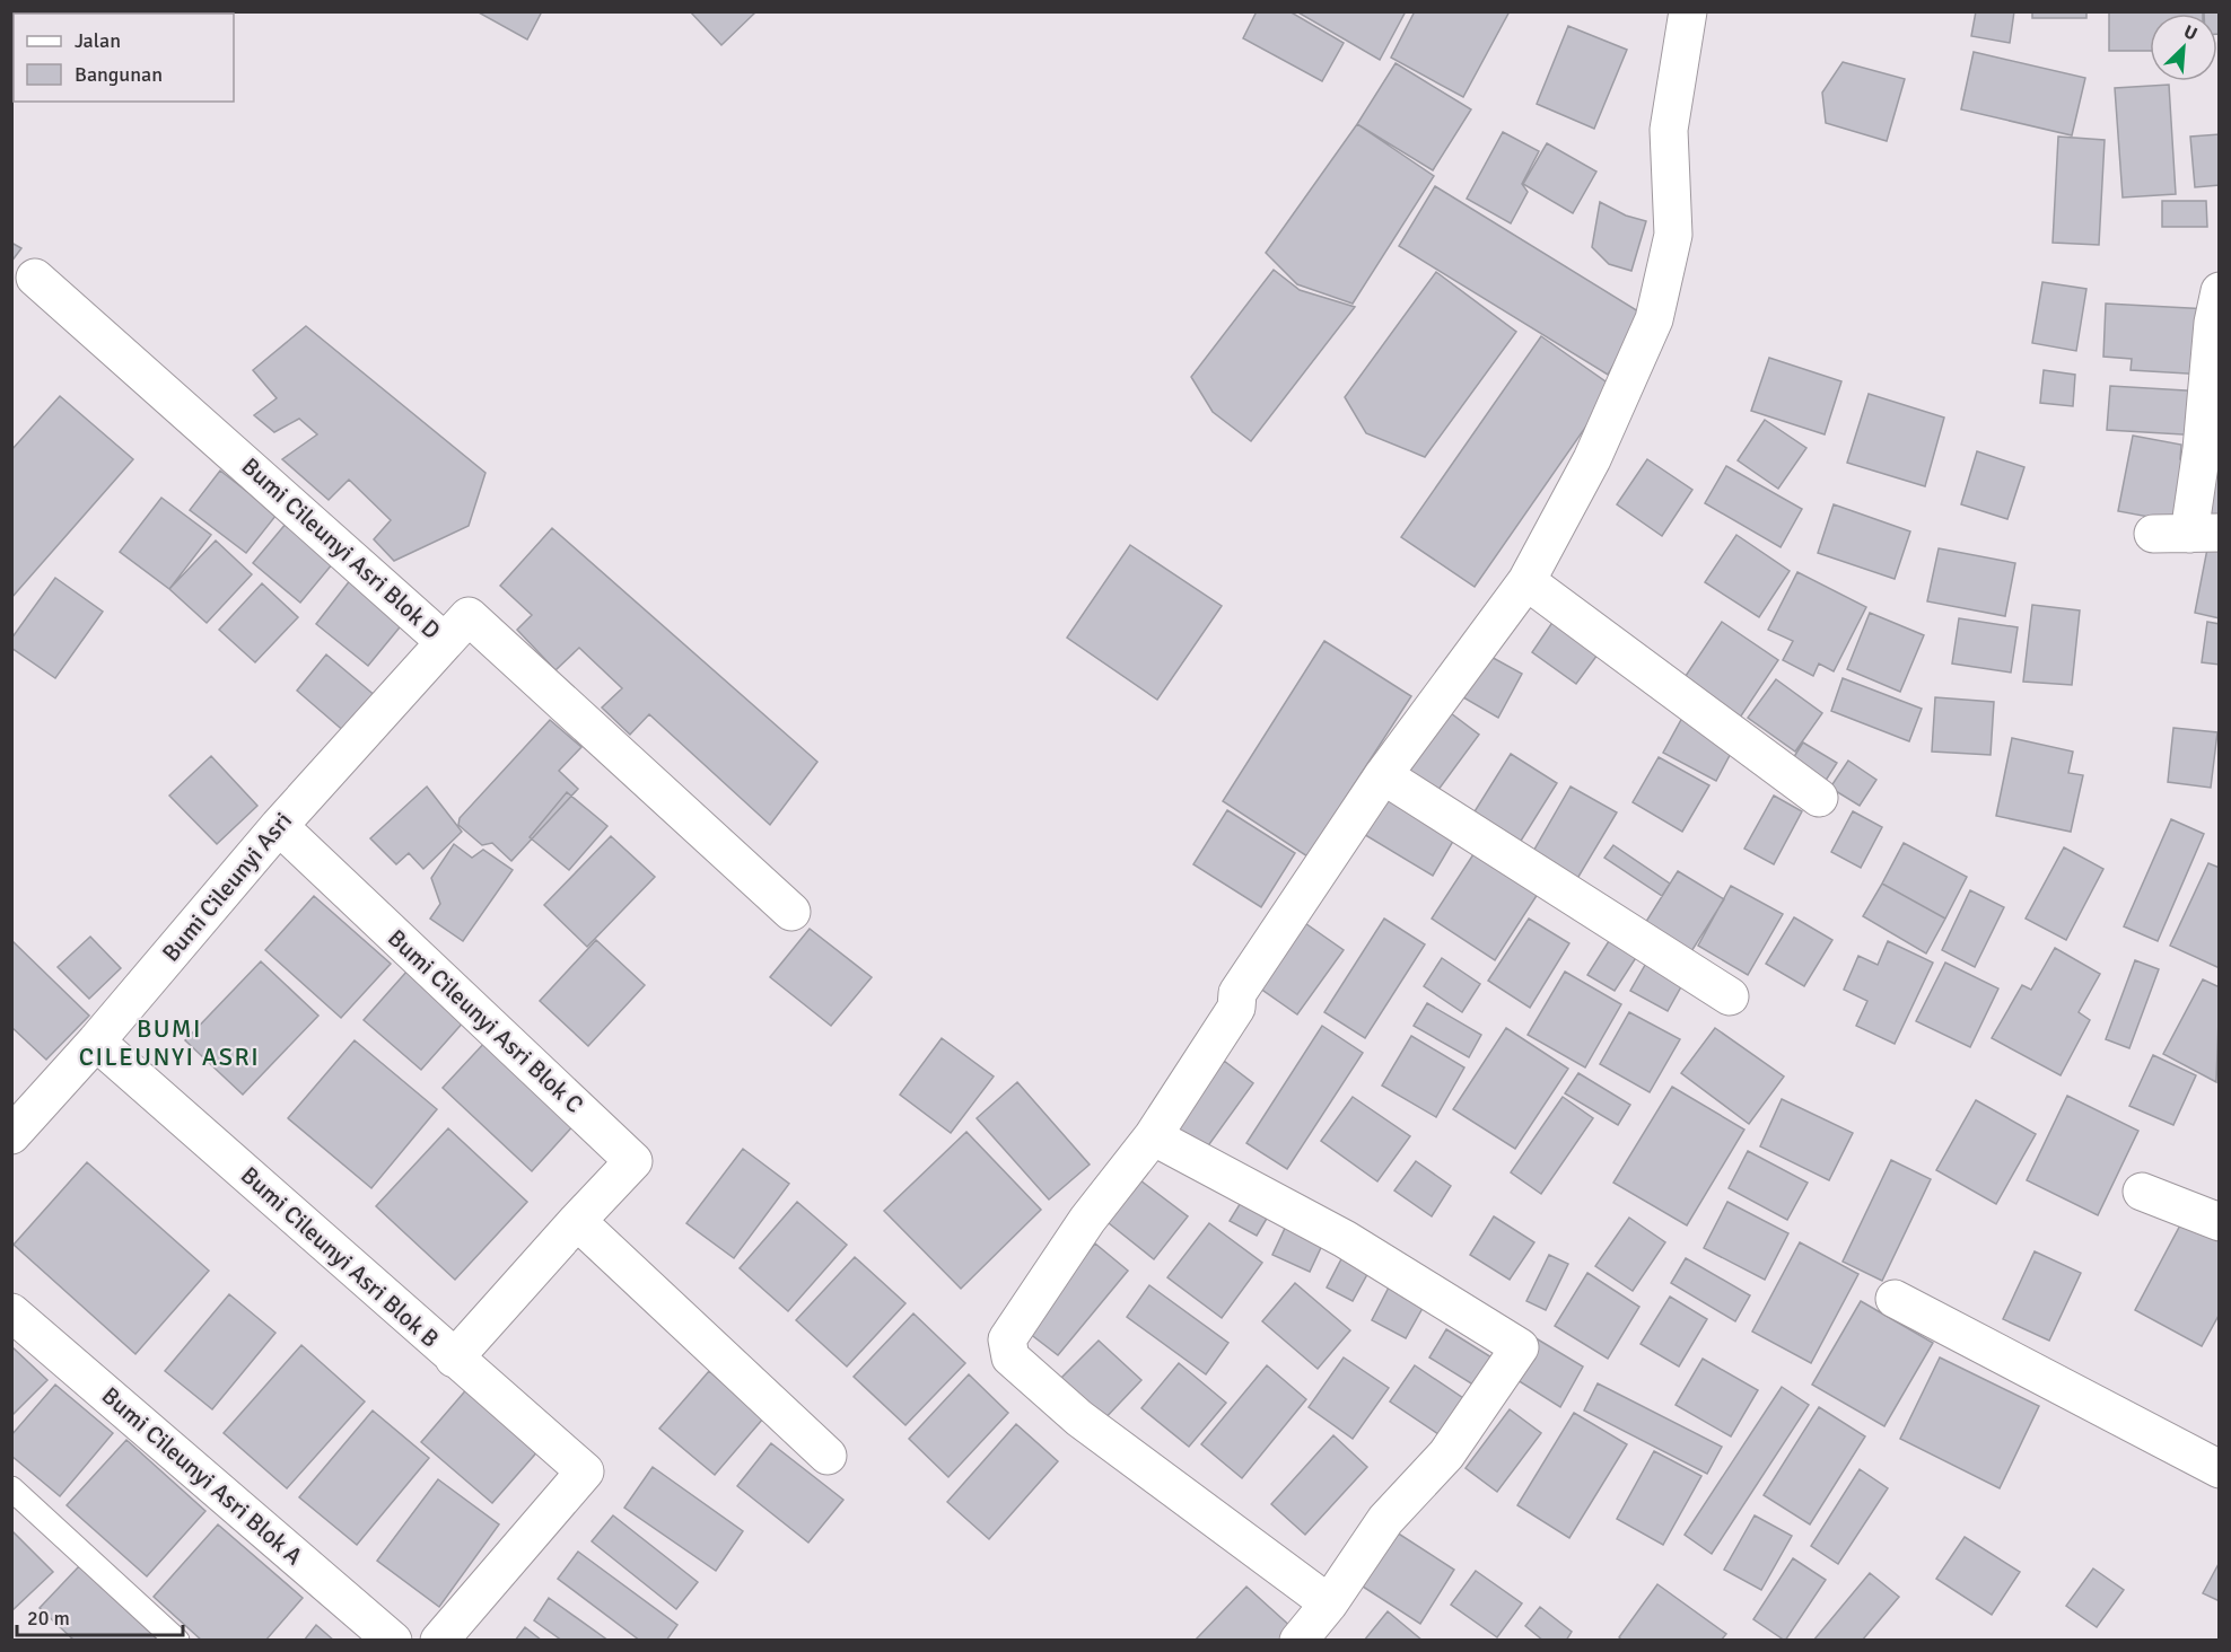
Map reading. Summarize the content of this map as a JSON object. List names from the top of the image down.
{
  "streets": {
    "street": [
      "Bumi Cileunyi Asri Blok D",
      "Bumi Cileunyi Asri",
      "Bumi Cileunyi Asri Blok C",
      "Bumi Cileunyi Asri Blok B",
      "Bumi Cileunyi Asri Blok A"
    ]
  },
  "crossings": [
    ["Bumi Cileunyi Asri Blok D", "Bumi Cileunyi Asri"],
    ["Bumi Cileunyi Asri", "Bumi Cileunyi Asri Blok C"],
    ["Bumi Cileunyi Asri", "Bumi Cileunyi Asri Blok B"],
    ["Bumi Cileunyi Asri Blok C", "Bumi Cileunyi Asri Blok B"]
  ],
  "districts": ["BUMI CILEUNYI ASRI"],
  "legend": ["Jalan", "Bangunan"],
  "scale_bar": "20 m",
  "north": "top right"
}
